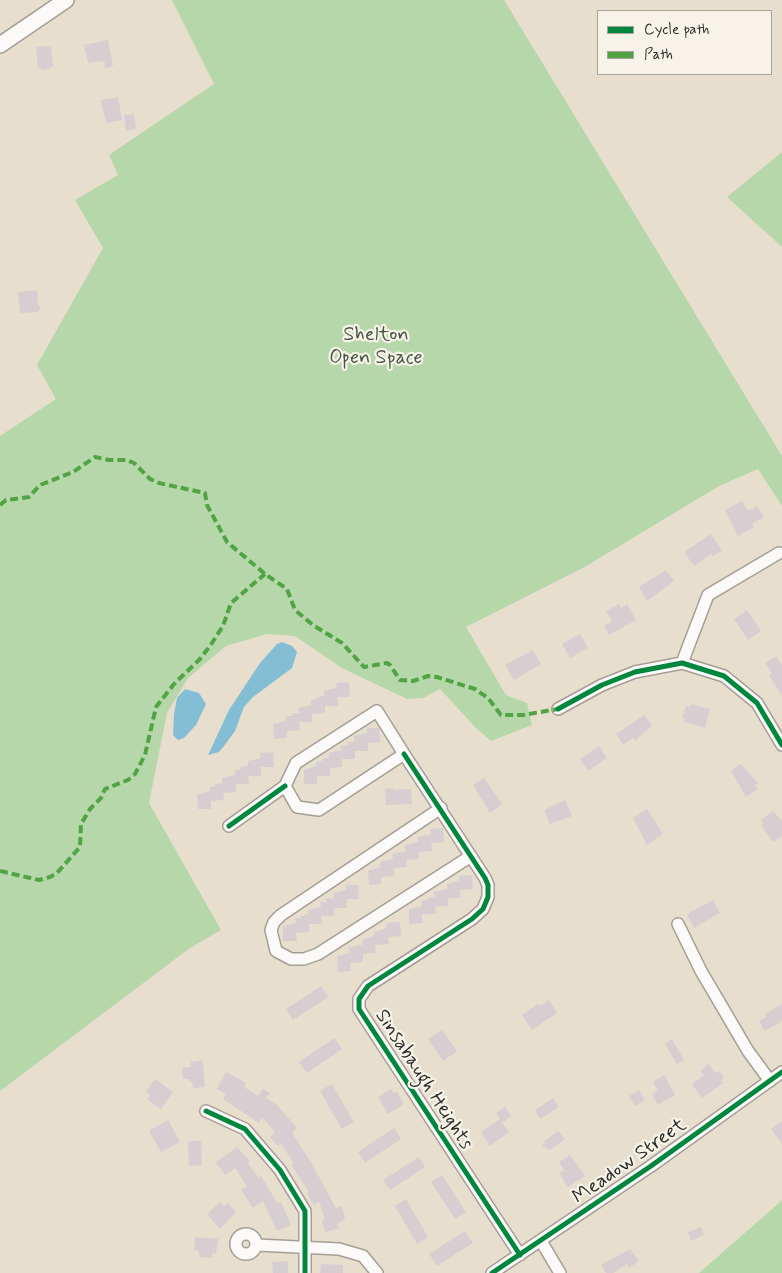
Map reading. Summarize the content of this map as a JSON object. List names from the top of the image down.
{
  "streets": {
    "street": ["Sinsabaugh Heights", "Meadow Street"]
  },
  "crossings": [
    ["Sinsabaugh Heights", "Meadow Street"]
  ],
  "parks": ["Shelton Open Space"],
  "legend": ["Cycle path", "Path"]
}
